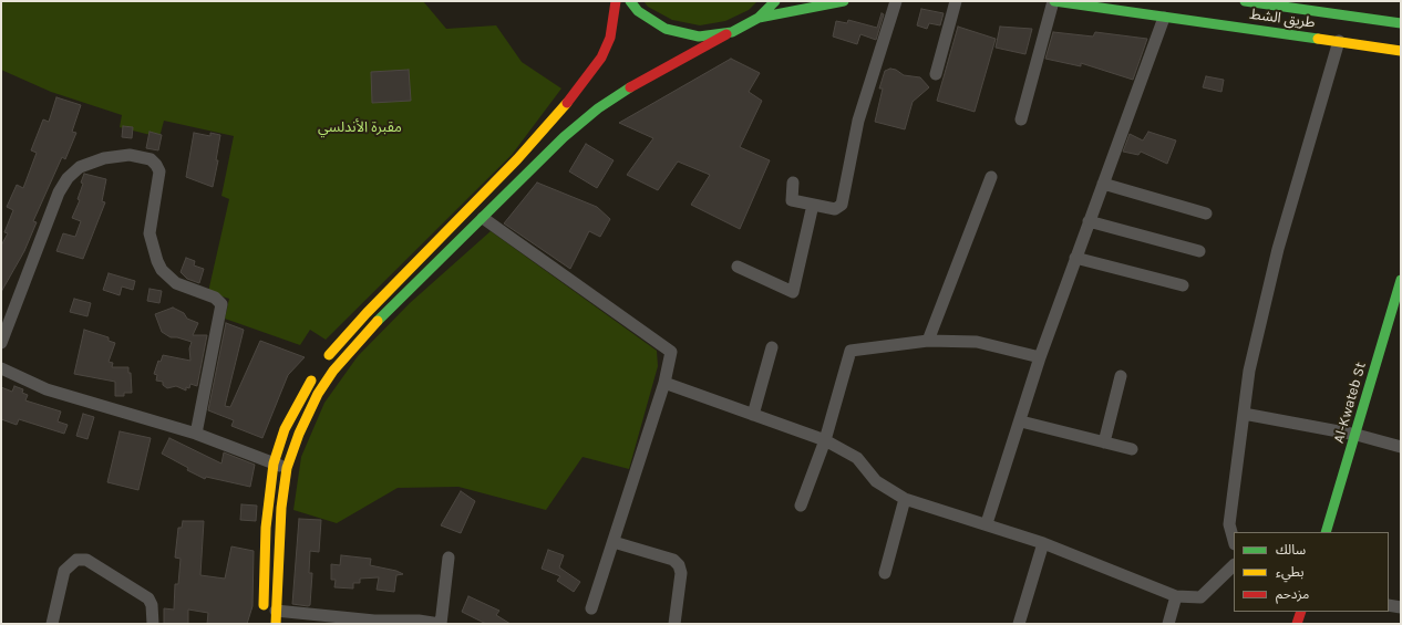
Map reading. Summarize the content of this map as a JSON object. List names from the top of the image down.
{
  "streets": {
    "main road": ["طريق الشط", "Al-Kwateb St"]
  },
  "parks": ["مقبرة الأندلسي"],
  "legend": ["سالك", "بطيء", "مزدحم"]
}
